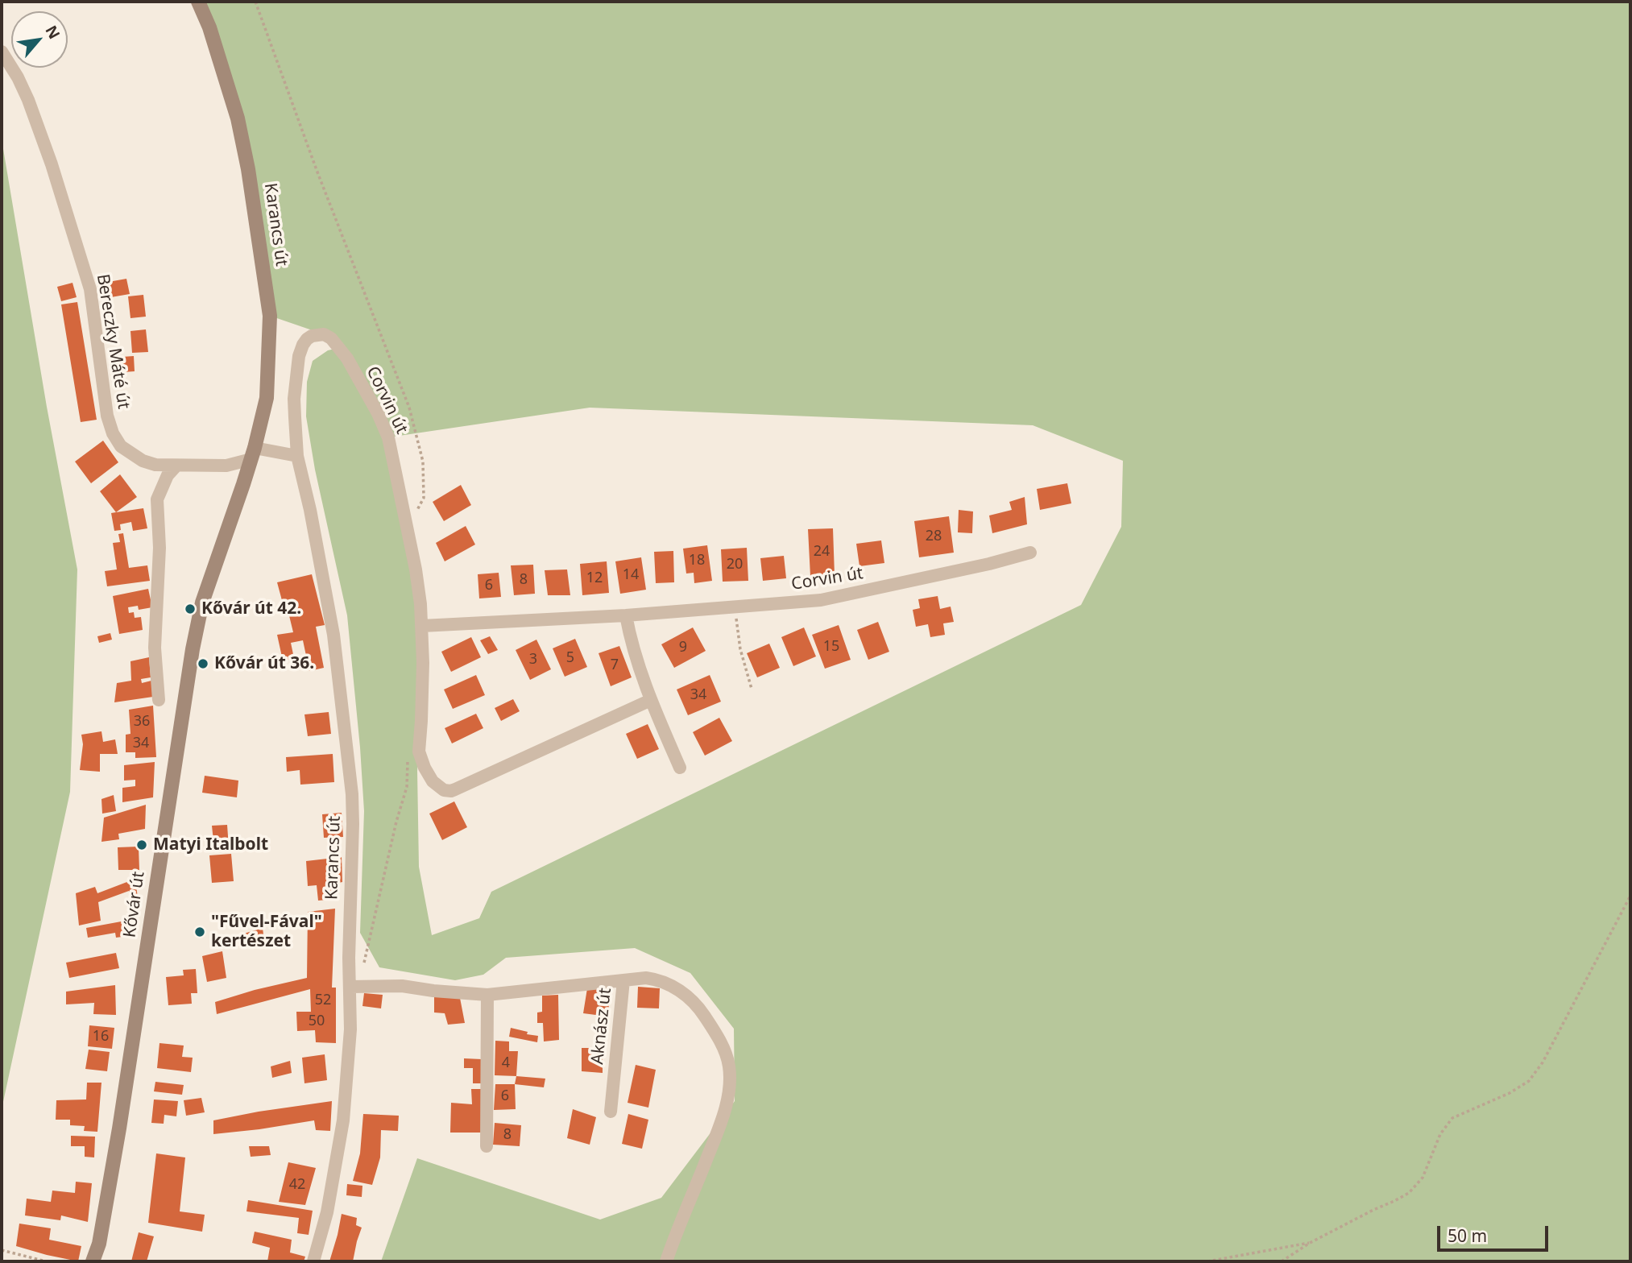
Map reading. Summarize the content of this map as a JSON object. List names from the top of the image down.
{
  "streets": {
    "main road": ["Karancs út", "Kővár út"],
    "street": ["Bereczky Máté út", "Corvin út", "Aknász út"]
  },
  "crossings": [
    ["Karancs út", "Bereczky Máté út"],
    ["Karancs út", "Corvin út"],
    ["Karancs út", "Kővár út"],
    ["Karancs út", "Aknász út"],
    ["Bereczky Máté út", "Kővár út"]
  ],
  "places": [
    "Kővár út 42.",
    "Kővár út 36.",
    "Matyi Italbolt",
    "\"Fűvel-Fával\" kertészet"
  ],
  "house_numbers": [
    "28",
    "24",
    "18",
    "20",
    "14",
    "12",
    "8",
    "6",
    "15",
    "9",
    "5",
    "3",
    "7",
    "34",
    "36",
    "34",
    "52",
    "50",
    "16",
    "4",
    "6",
    "8",
    "42"
  ],
  "scale_bar": "50 m",
  "north": "top right"
}
